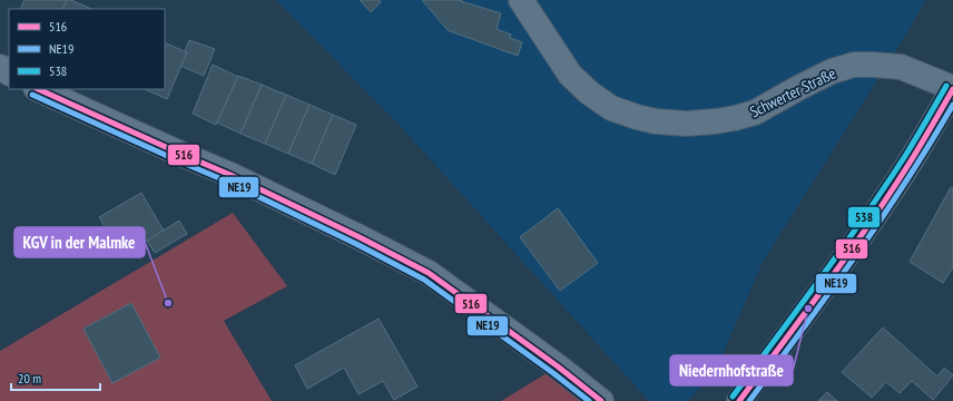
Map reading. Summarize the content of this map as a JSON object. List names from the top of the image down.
{
  "streets": {
    "main road": ["Schwerter Straße"]
  },
  "places": ["KGV in der Malmke", "Niedernhofstraße"],
  "lines": ["transit line 538", "transit line 516", "transit line NE19"],
  "legend": ["516", "NE19", "538"],
  "scale_bar": "20 m"
}
